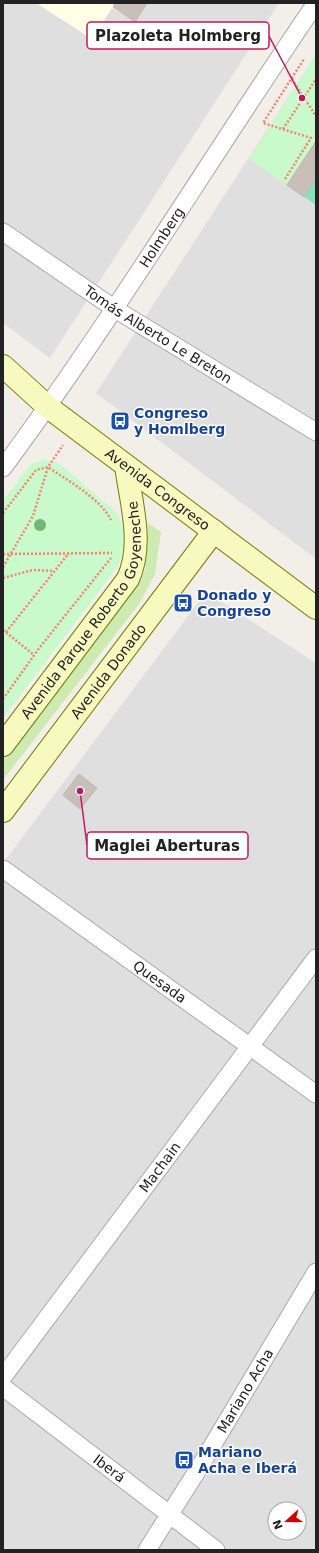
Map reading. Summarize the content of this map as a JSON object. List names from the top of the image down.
{
  "streets": {
    "main road": ["Avenida Congreso", "Avenida Parque Roberto Goyeneche", "Avenida Donado"],
    "street": [
      "Holmberg",
      "Tomás Alberto Le Breton",
      "Quesada",
      "Machain",
      "Mariano Acha",
      "Iberá"
    ]
  },
  "crossings": [
    ["Holmberg", "Tomás Alberto Le Breton"],
    ["Holmberg", "Avenida Congreso"],
    ["Avenida Congreso", "Avenida Parque Roberto Goyeneche"],
    ["Avenida Congreso", "Avenida Donado"],
    ["Quesada", "Machain"],
    ["Mariano Acha", "Iberá"]
  ],
  "places": {
    "other": ["Plazoleta Holmberg", "Maglei Aberturas"],
    "bus stop": ["Congreso y Homlberg", "Donado y Congreso", "Mariano Acha e Iberá"]
  },
  "north": "left"
}
